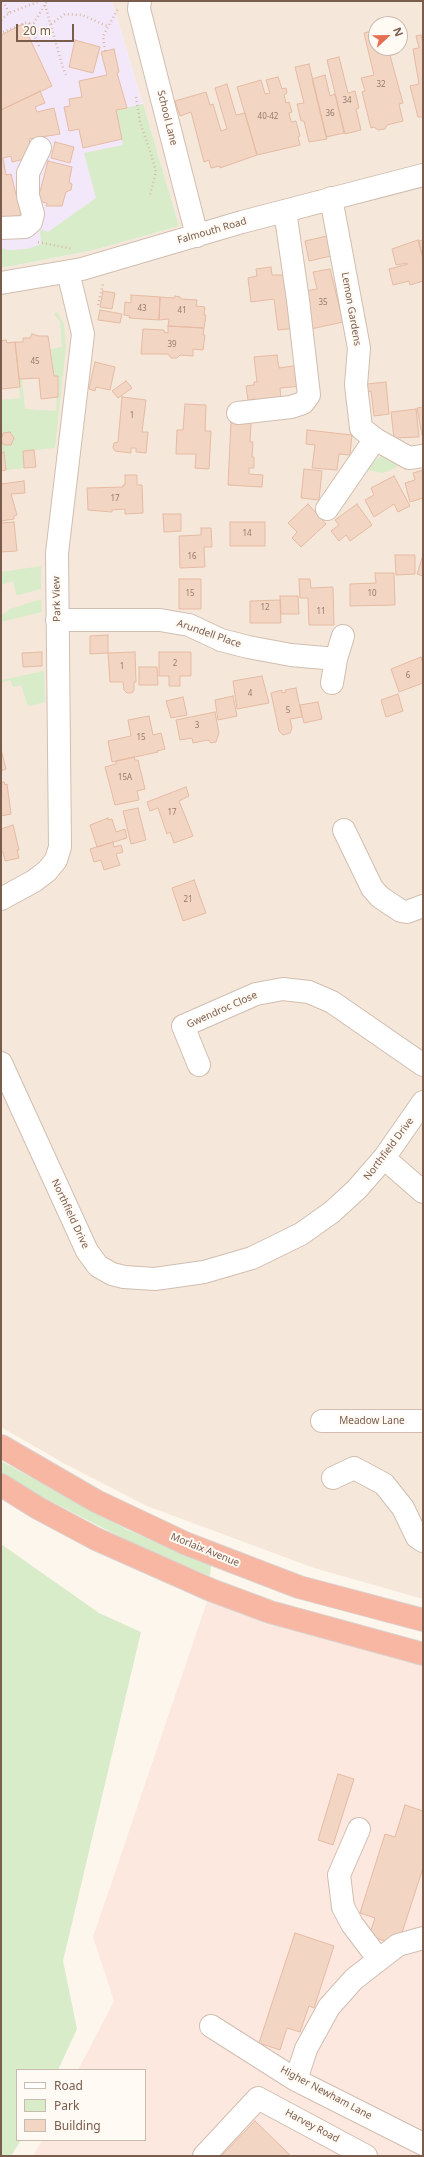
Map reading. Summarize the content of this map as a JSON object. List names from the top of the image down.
{
  "streets": {
    "highway": ["Morlaix Avenue"],
    "street": [
      "School Lane",
      "Falmouth Road",
      "Lemon Gardens",
      "Park View",
      "Arundell Place",
      "Gwendroc Close",
      "Northfield Drive",
      "Meadow Lane",
      "Higher Newham Lane",
      "Harvey Road"
    ]
  },
  "crossings": [
    ["School Lane", "Falmouth Road"],
    ["Falmouth Road", "Lemon Gardens"],
    ["Falmouth Road", "Park View"],
    ["Park View", "Arundell Place"]
  ],
  "house_numbers": [
    "32",
    "34",
    "36",
    "40-42",
    "35",
    "43",
    "41",
    "39",
    "45",
    "1",
    "17",
    "14",
    "16",
    "15",
    "10",
    "12",
    "11",
    "2",
    "1",
    "6",
    "4",
    "5",
    "3",
    "15",
    "15A",
    "17",
    "21"
  ],
  "legend": ["Road", "Park", "Building"],
  "scale_bar": "20 m",
  "north": "right"
}
